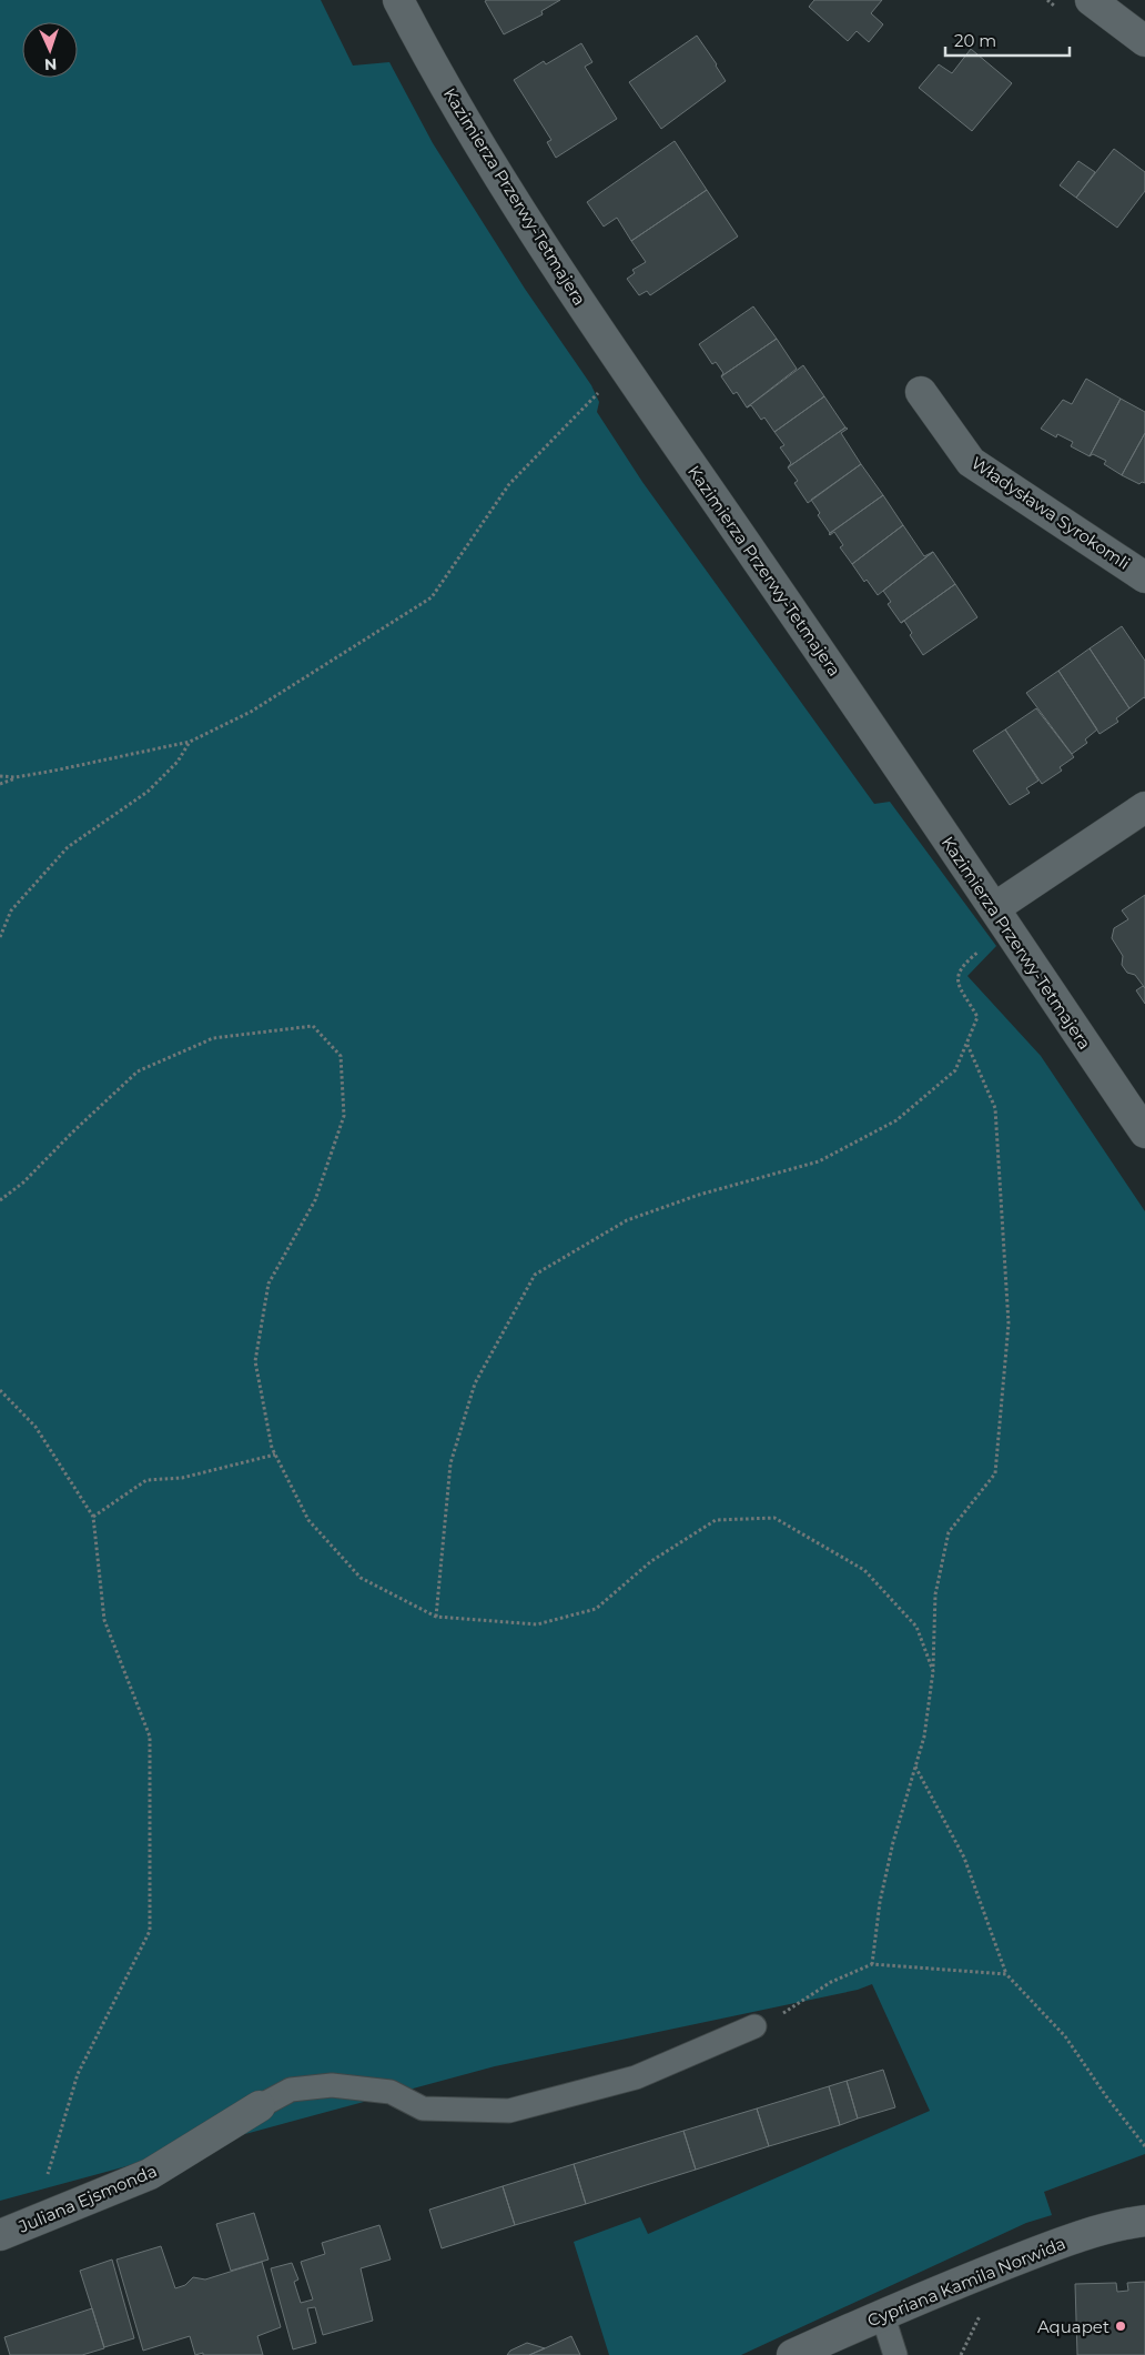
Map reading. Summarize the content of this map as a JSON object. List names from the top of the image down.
{
  "streets": {
    "street": [
      "Kazimierza Przerwy-Tetmajera",
      "Władysława Syrokomli",
      "Juliana Ejsmonda",
      "Cypriana Kamila Norwida"
    ]
  },
  "places": ["Aquapet"],
  "scale_bar": "20 m",
  "north": "bottom"
}
